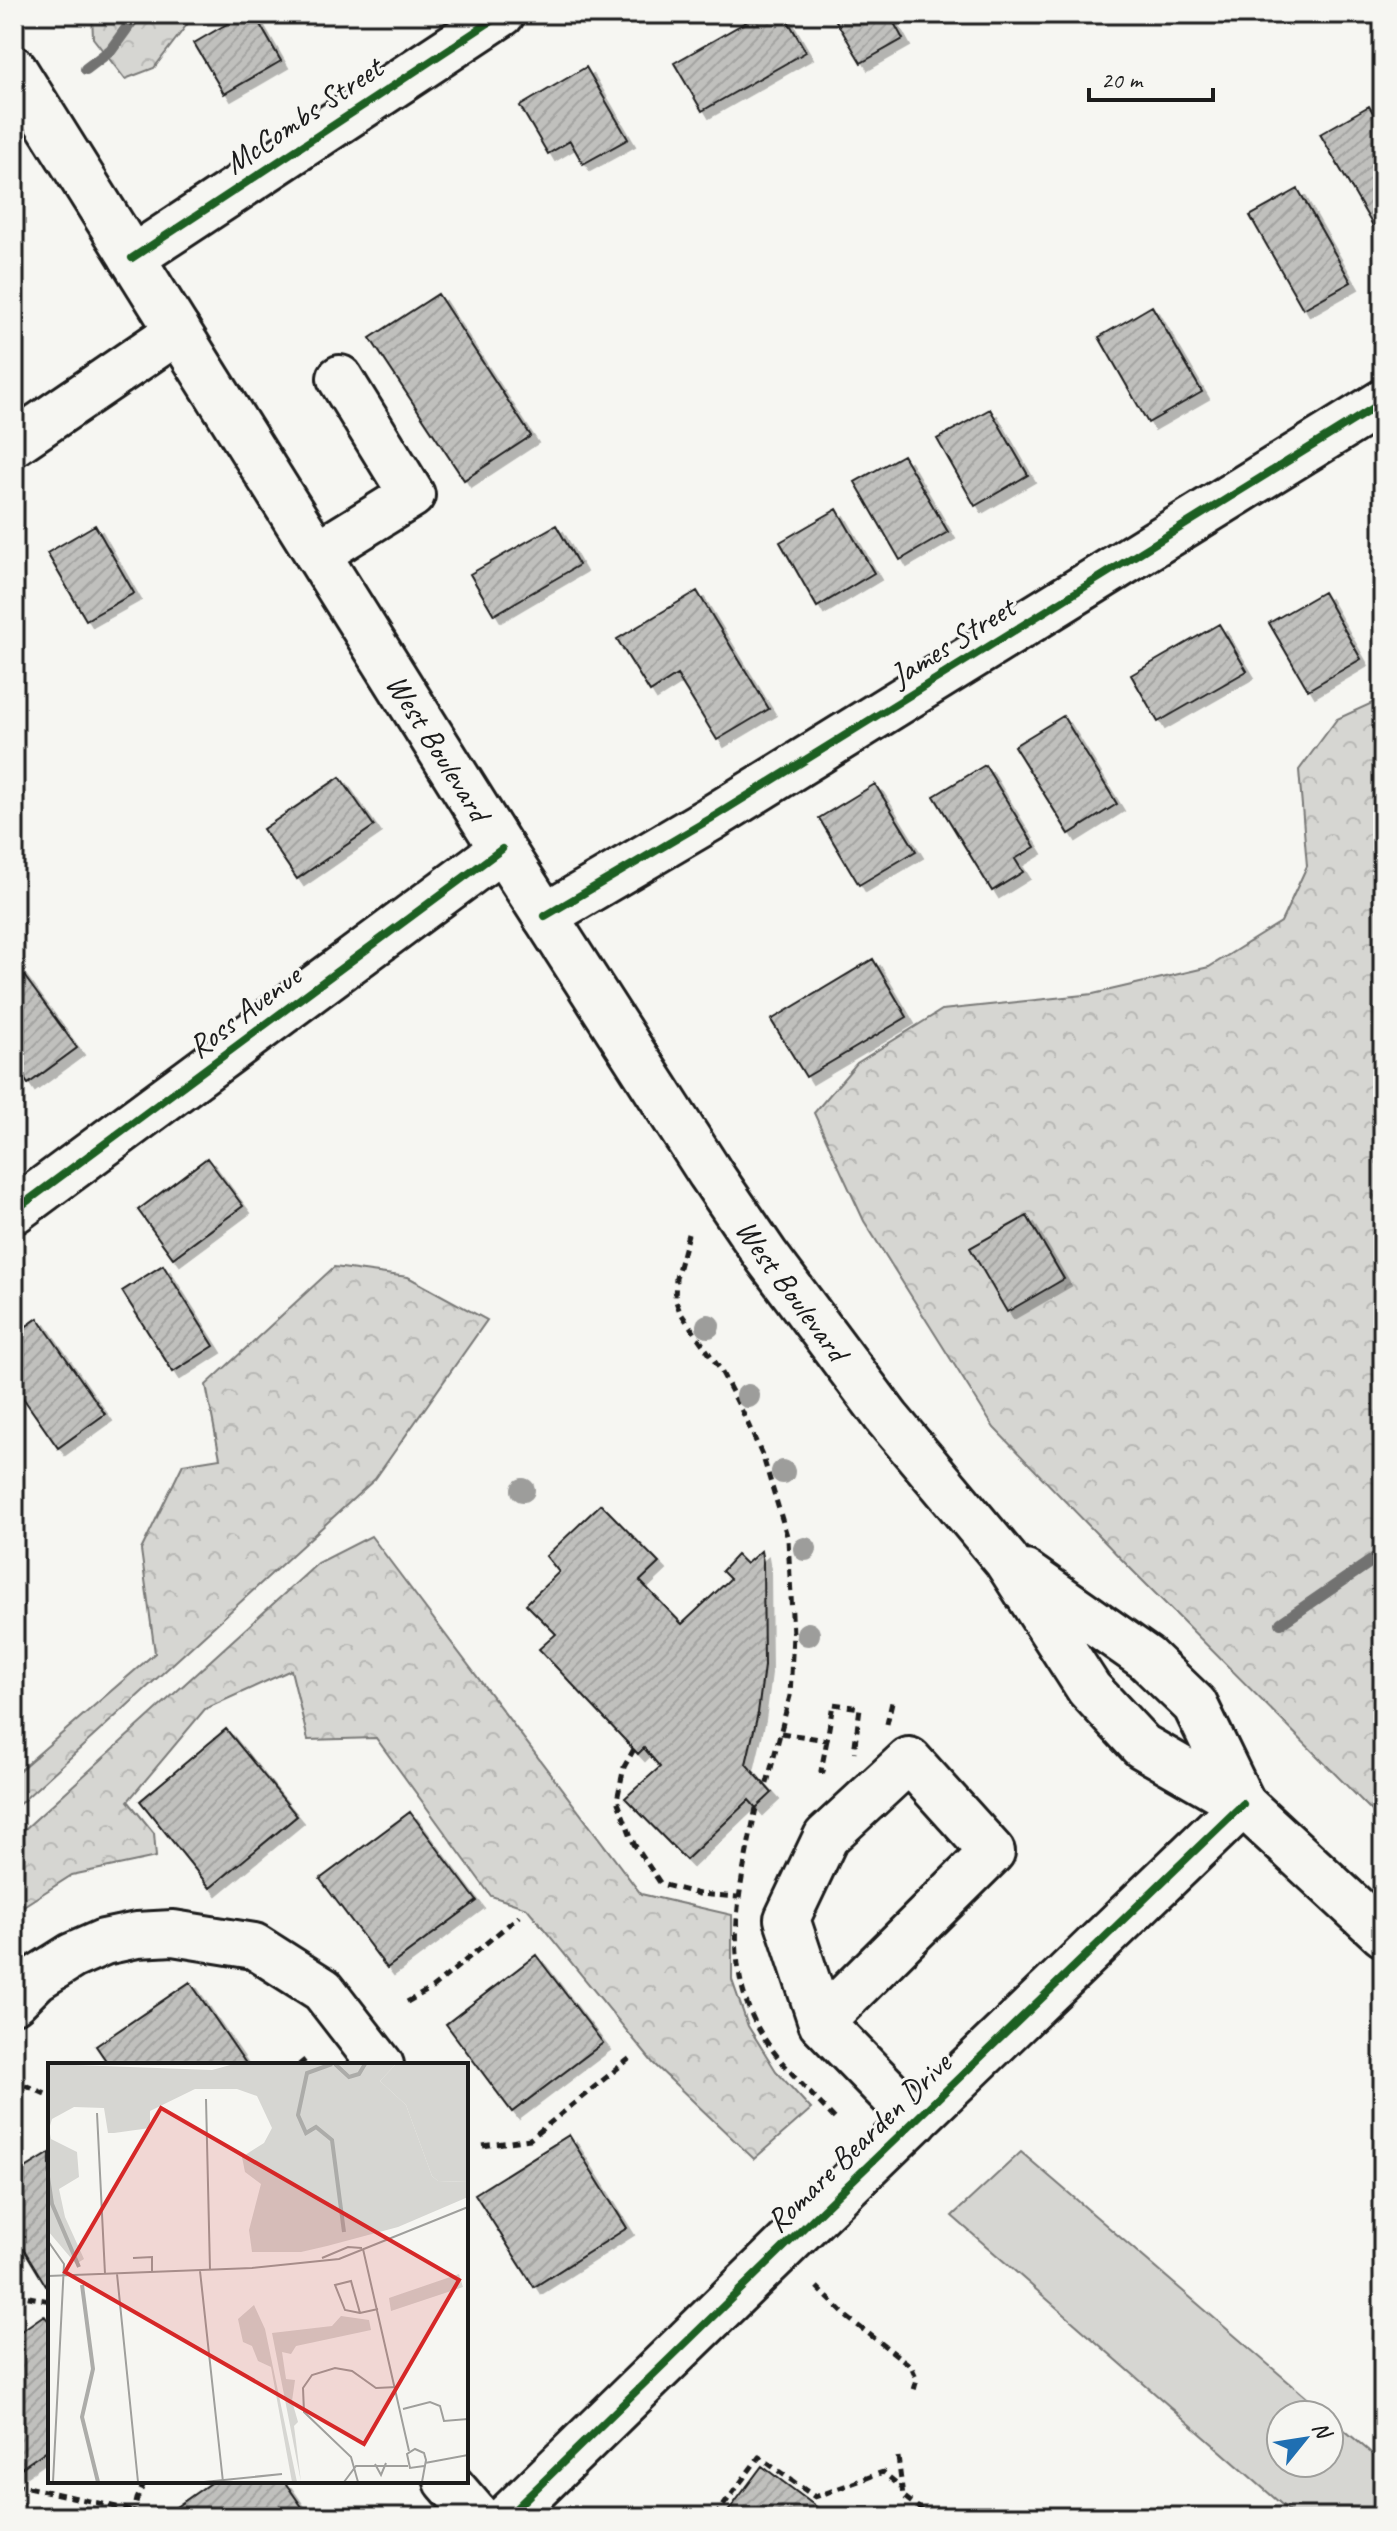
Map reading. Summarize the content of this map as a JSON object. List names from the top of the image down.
{
  "streets": {
    "street": [
      "McCombs Street",
      "James Street",
      "West Boulevard",
      "Ross Avenue",
      "Romare Bearden Drive"
    ]
  },
  "crossings": [
    ["McCombs Street", "West Boulevard"],
    ["James Street", "West Boulevard"],
    ["West Boulevard", "Ross Avenue"],
    ["West Boulevard", "Romare Bearden Drive"]
  ],
  "scale_bar": "20 m",
  "north": "top right"
}
